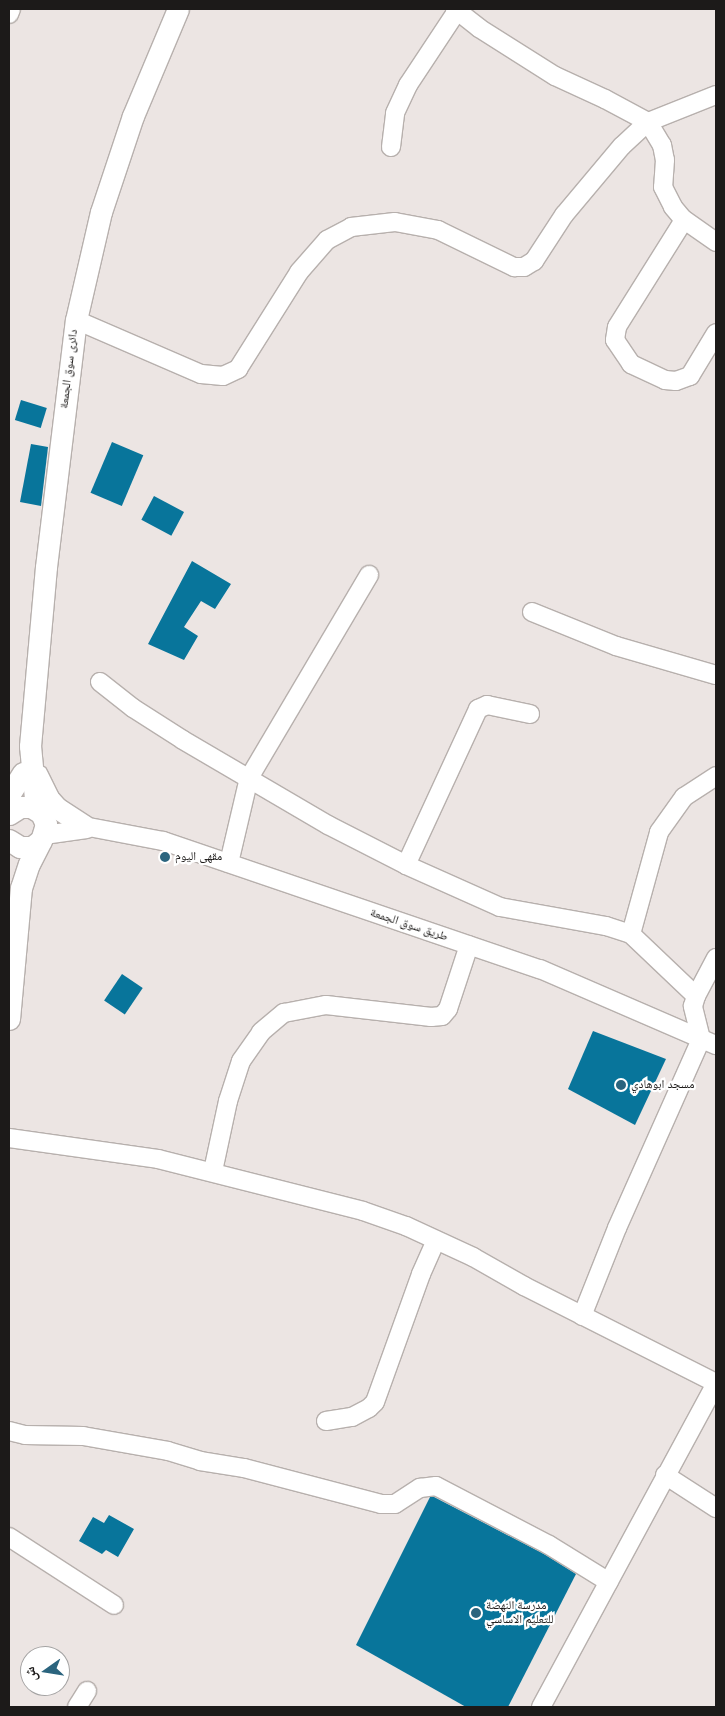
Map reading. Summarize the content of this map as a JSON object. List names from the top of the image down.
{
  "streets": {
    "main road": ["دائرى سوق الجمعة"],
    "street": ["طريق سوق الجمعة"]
  },
  "places": ["مقهى اليوم", "مسجد ابوهادي", "مدرسة النهضة للتعليم الاساسي"],
  "north": "left"
}
